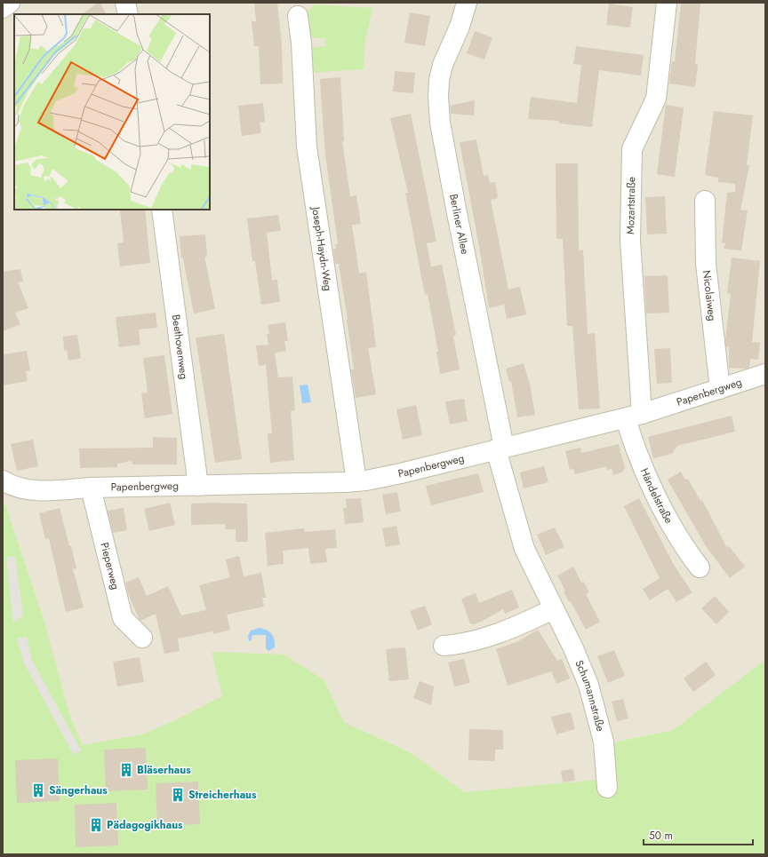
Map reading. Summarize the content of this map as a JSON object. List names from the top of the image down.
{
  "streets": {
    "street": [
      "Mozartstraße",
      "Berliner Allee",
      "Joseph-Haydn-Weg",
      "Nicolaiweg",
      "Beethovenweg",
      "Papenbergweg",
      "Händelstraße",
      "Pieperweg",
      "Schumannstraße"
    ]
  },
  "crossings": [
    ["Mozartstraße", "Papenbergweg"],
    ["Mozartstraße", "Händelstraße"],
    ["Berliner Allee", "Papenbergweg"],
    ["Berliner Allee", "Schumannstraße"],
    ["Joseph-Haydn-Weg", "Papenbergweg"],
    ["Nicolaiweg", "Papenbergweg"],
    ["Beethovenweg", "Papenbergweg"],
    ["Papenbergweg", "Händelstraße"],
    ["Papenbergweg", "Pieperweg"],
    ["Papenbergweg", "Schumannstraße"]
  ],
  "places": {
    "building": [
      "Bläserhaus",
      "Sängerhaus",
      "Streicherhaus",
      "Pädagogikhaus"
    ]
  },
  "scale_bar": "50 m"
}
